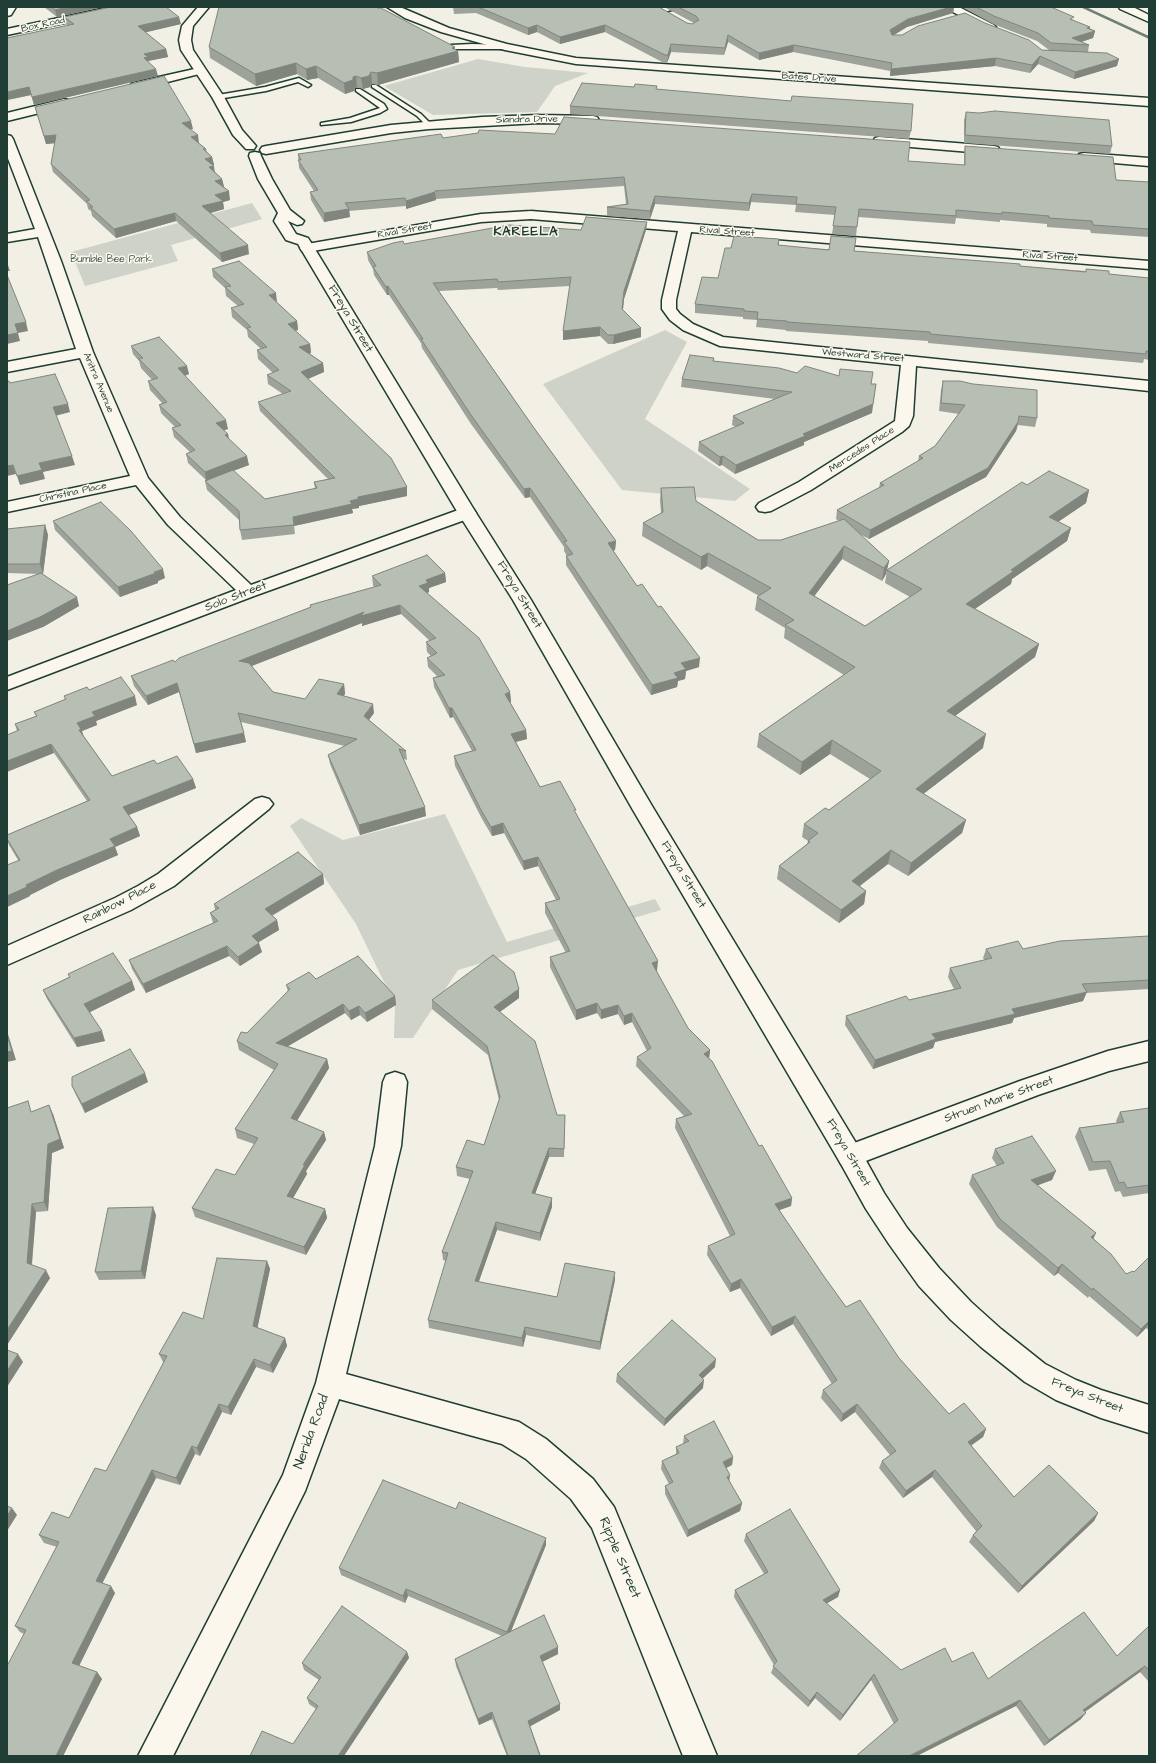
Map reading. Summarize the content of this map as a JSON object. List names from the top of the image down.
{
  "streets": {
    "street": [
      "Box Road",
      "Bates Drive",
      "Siandra Drive",
      "Rival Street",
      "Freya Street",
      "Westward Street",
      "Anitra Avenue",
      "Mercedes Place",
      "Christina Place",
      "Solo Street",
      "Rainbow Place",
      "Struen Marie Street",
      "Nerida Road",
      "Ripple Street"
    ]
  },
  "crossings": [
    ["Siandra Drive", "Freya Street"],
    ["Rival Street", "Freya Street"],
    ["Rival Street", "Westward Street"],
    ["Freya Street", "Solo Street"],
    ["Freya Street", "Struen Marie Street"],
    ["Westward Street", "Mercedes Place"],
    ["Anitra Avenue", "Christina Place"],
    ["Anitra Avenue", "Solo Street"],
    ["Nerida Road", "Ripple Street"]
  ],
  "districts": ["KAREELA"],
  "parks": ["Bumble Bee Park"]
}
